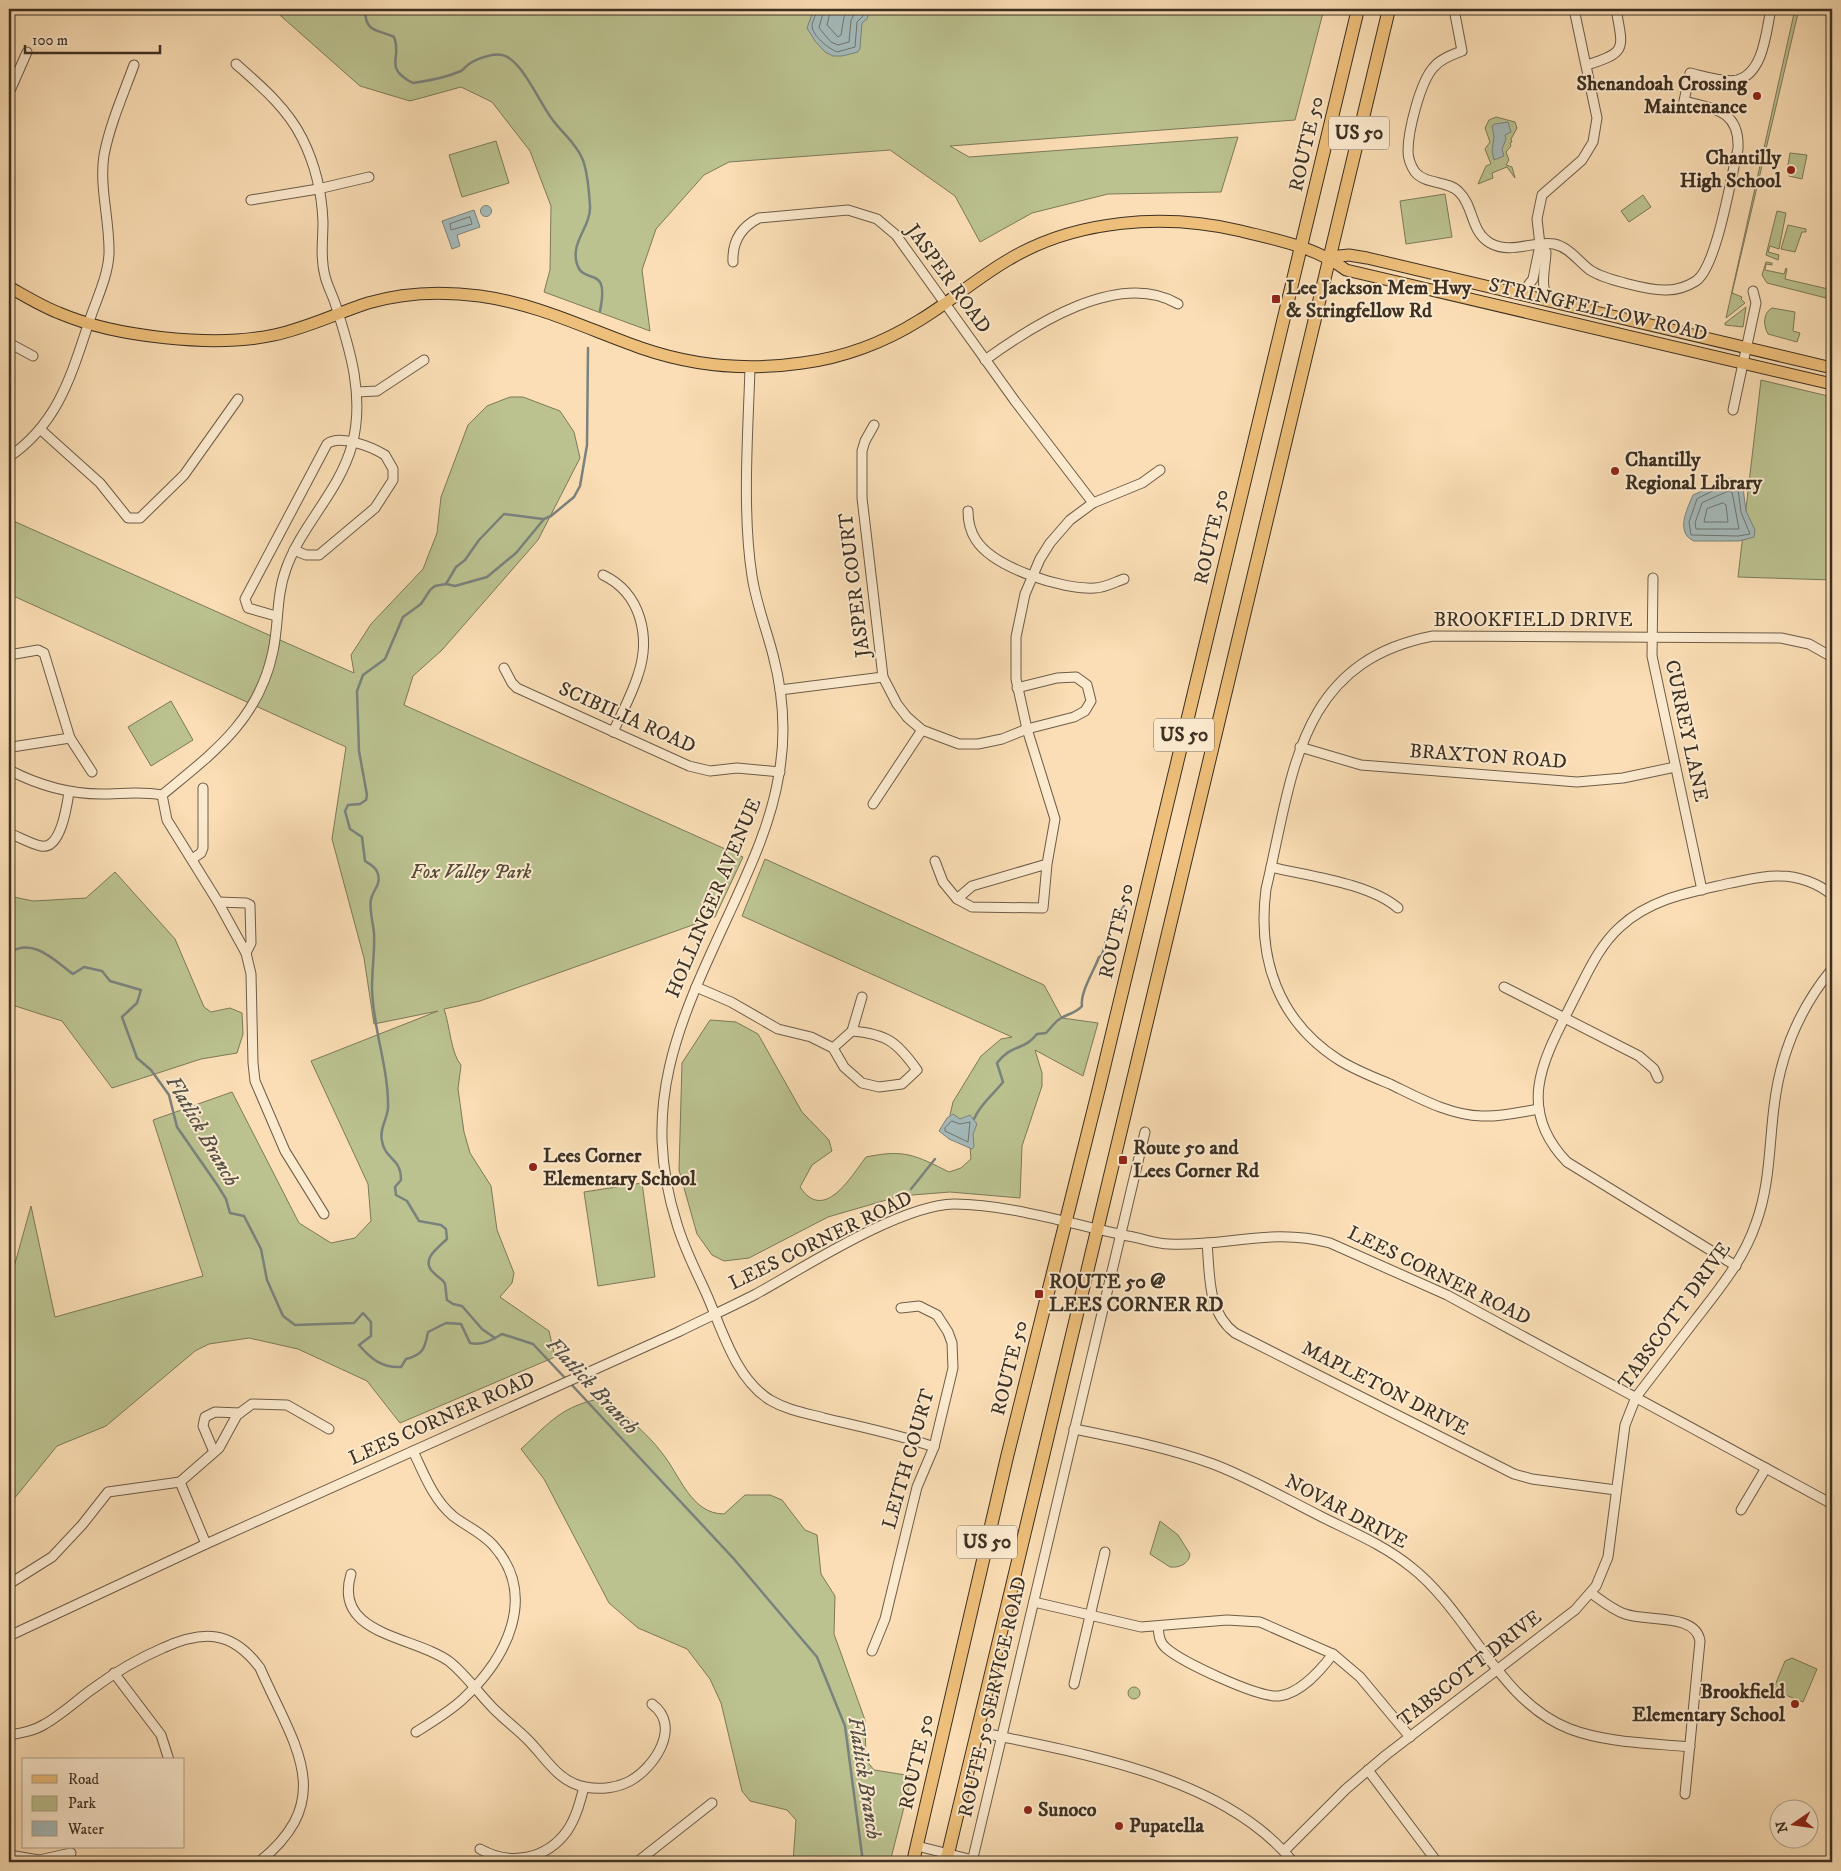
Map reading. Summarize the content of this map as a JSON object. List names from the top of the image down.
{
  "streets": {
    "highway": ["US 50", "ROUTE 50"],
    "main road": ["STRINGFELLOW ROAD"],
    "street": [
      "JASPER ROAD",
      "JASPER COURT",
      "BROOKFIELD DRIVE",
      "SCIBILIA ROAD",
      "CURREY LANE",
      "BRAXTON ROAD",
      "HOLLINGER AVENUE",
      "LEES CORNER ROAD",
      "TABSCOTT DRIVE",
      "MAPLETON DRIVE",
      "LEITH COURT",
      "NOVAR DRIVE",
      "ROUTE 50 SERVICE ROAD"
    ]
  },
  "crossings": [
    ["US 50", "STRINGFELLOW ROAD"],
    ["US 50", "LEES CORNER ROAD"],
    ["ROUTE 50", "STRINGFELLOW ROAD"],
    ["ROUTE 50", "LEES CORNER ROAD"],
    ["JASPER ROAD", "STRINGFELLOW ROAD"],
    ["STRINGFELLOW ROAD", "HOLLINGER AVENUE"],
    ["BROOKFIELD DRIVE", "CURREY LANE"],
    ["BROOKFIELD DRIVE", "BRAXTON ROAD"],
    ["SCIBILIA ROAD", "HOLLINGER AVENUE"],
    ["CURREY LANE", "BRAXTON ROAD"],
    ["HOLLINGER AVENUE", "LEES CORNER ROAD"],
    ["HOLLINGER AVENUE", "LEITH COURT"],
    ["LEES CORNER ROAD", "TABSCOTT DRIVE"],
    ["LEES CORNER ROAD", "MAPLETON DRIVE"],
    ["LEES CORNER ROAD", "ROUTE 50 SERVICE ROAD"],
    ["TABSCOTT DRIVE", "MAPLETON DRIVE"],
    ["TABSCOTT DRIVE", "NOVAR DRIVE"],
    ["NOVAR DRIVE", "ROUTE 50 SERVICE ROAD"]
  ],
  "water": ["Flatlick Branch"],
  "parks": ["Fox Valley Park"],
  "places": {
    "other": [
      "Shenandoah Crossing Maintenance",
      "Chantilly High School",
      "Chantilly Regional Library",
      "Lees Corner Elementary School",
      "Brookfield Elementary School",
      "Sunoco",
      "Pupatella"
    ],
    "transit": ["Lee Jackson Mem Hwy & Stringfellow Rd", "Route 50 and Lees Corner Rd", "ROUTE 50 @ LEES CORNER RD"]
  },
  "legend": ["Road", "Park", "Water"],
  "scale_bar": "100 m",
  "north": "left"
}
